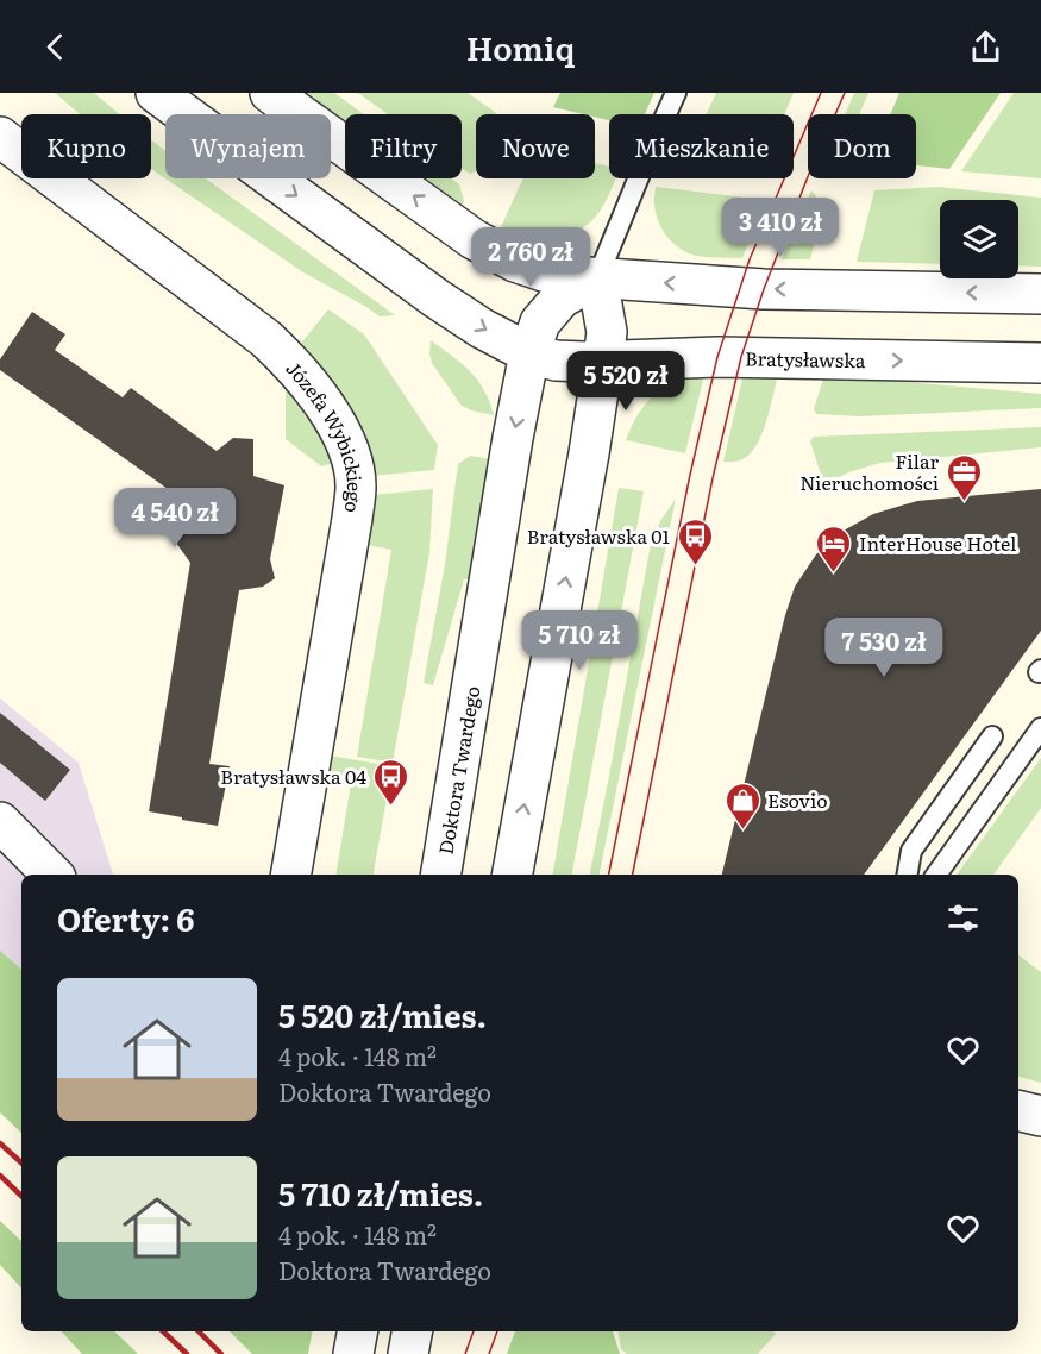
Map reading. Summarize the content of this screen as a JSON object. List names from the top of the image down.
{
  "streets": {
    "street": ["Bratysławska", "Józefa Wybickiego", "Doktora Twardego"]
  },
  "crossings": [
    ["Bratysławska", "Doktora Twardego"]
  ],
  "places": {
    "office": ["Filar Nieruchomości"],
    "bus stop": ["Bratysławska 01", "Bratysławska 04"],
    "hotel": ["InterHouse Hotel"],
    "shop": ["Esovio"]
  },
  "page": {
    "header": "Homiq",
    "chip": [
      "Kupno",
      "Wynajem",
      "Filtry",
      "Nowe",
      "Mieszkanie",
      "Dom"
    ],
    "price": [
      "3 410 zł",
      "2 760 zł",
      "5 520 zł",
      "4 540 zł",
      "5 710 zł",
      "7 530 zł"
    ],
    "heading": "Oferty: 6",
    "list": [
      {
        "name": "5 520 zł/mies.",
        "note": "4 pok. · 148 m² · Doktora Twardego"
      },
      {
        "name": "5 710 zł/mies.",
        "note": "4 pok. · 148 m² · Doktora Twardego"
      }
    ]
  }
}
